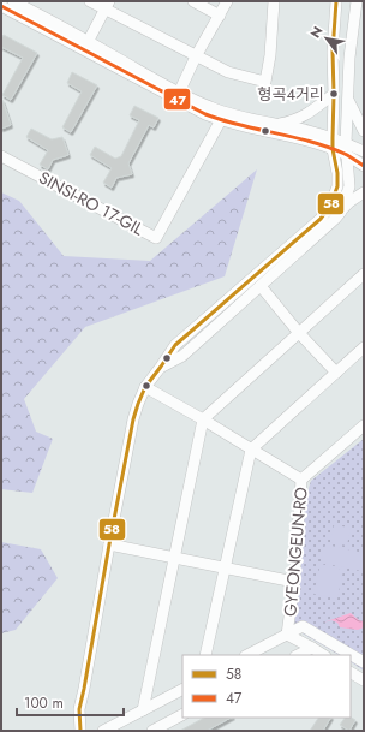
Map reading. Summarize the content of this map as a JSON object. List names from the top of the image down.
{
  "streets": {
    "street": ["SINSI-RO 17-GIL", "GYEONGEUN-RO"]
  },
  "places": ["형곡4거리"],
  "lines": ["transit line 58", "transit line 47"],
  "legend": ["58", "47"],
  "scale_bar": "100 m",
  "north": "top left"
}
